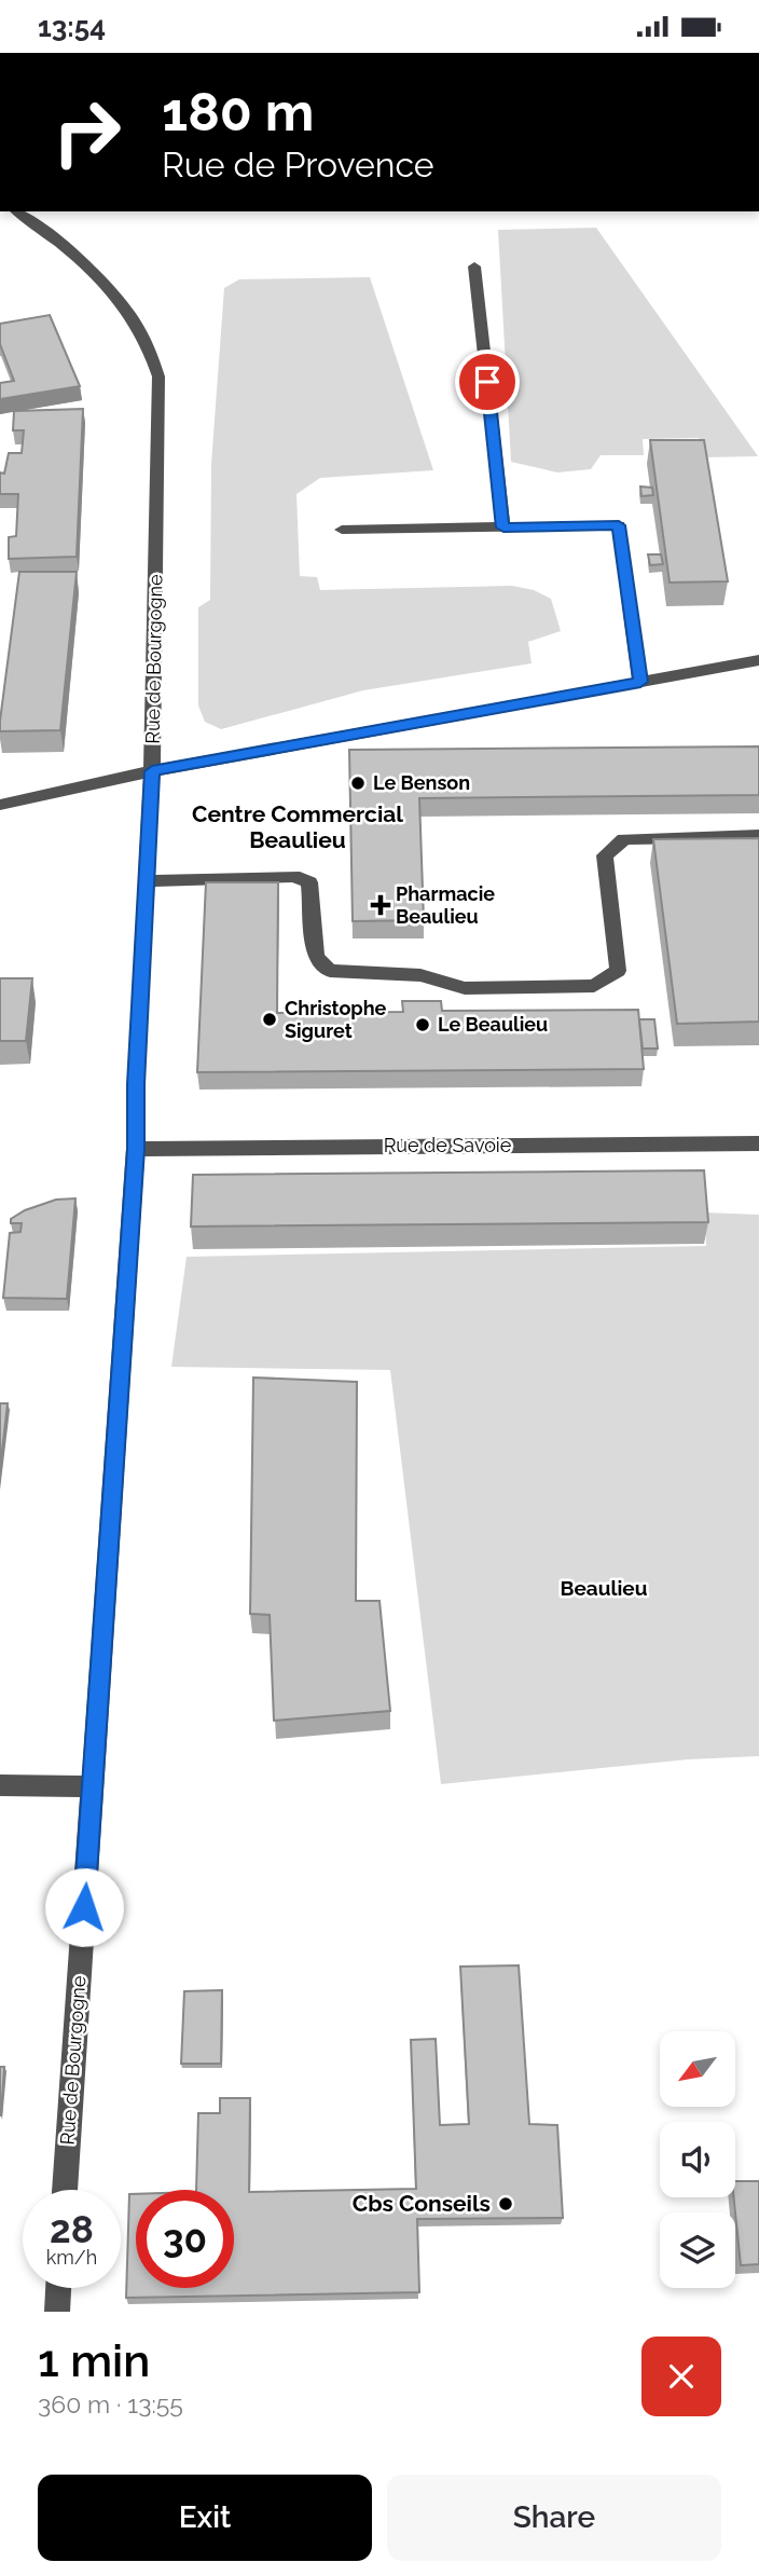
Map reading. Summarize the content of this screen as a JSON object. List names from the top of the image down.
{
  "streets": {
    "street": ["Rue de Bourgogne", "Rue de Savoie"]
  },
  "crossings": [
    ["Rue de Bourgogne", "Rue de Savoie"]
  ],
  "districts": ["Centre Commercial Beaulieu", "Beaulieu"],
  "places": {
    "other": [
      "Le Benson",
      "Christophe Siguret",
      "Le Beaulieu",
      "Cbs Conseils"
    ],
    "health": ["Pharmacie Beaulieu"]
  },
  "north": "bottom left",
  "page": {
    "status": "13:54",
    "turn": ["180 m", "Rue de Provence"],
    "speed": "28 km/h",
    "limit": "30",
    "heading": ["1 min", "360 m · 13:55"],
    "buttons": ["Exit", "Share"]
  }
}
